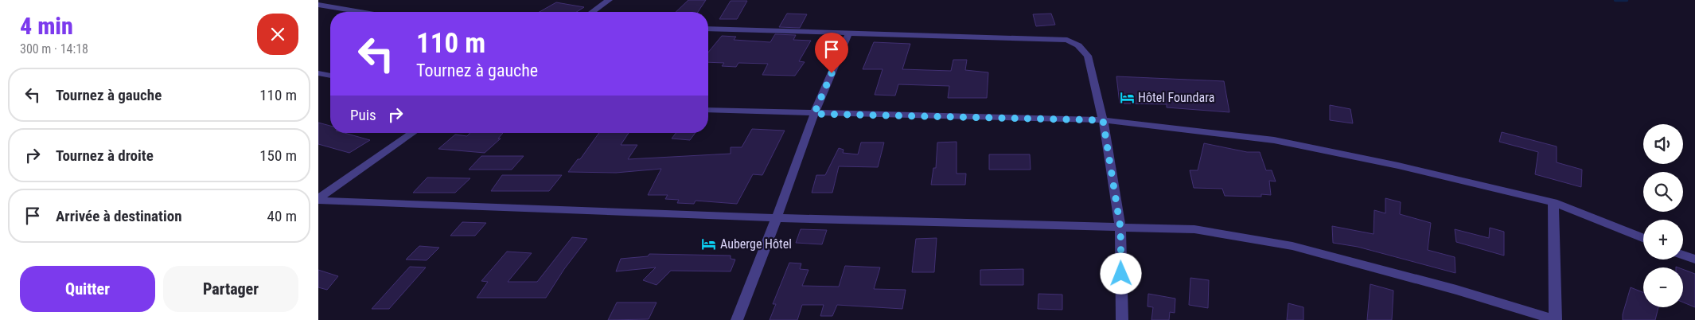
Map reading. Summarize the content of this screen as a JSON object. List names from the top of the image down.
{
  "places": {
    "hotel": ["Hôtel Foundara", "Auberge Hôtel"]
  },
  "page": {
    "heading": ["4 min", "300 m · 14:18"],
    "turn": ["110 m", "Tournez à gauche"],
    "list": [
      {
        "name": "Tournez à gauche",
        "value": "110 m"
      },
      {
        "name": "Tournez à droite",
        "value": "150 m"
      },
      {
        "name": "Arrivée à destination",
        "value": "40 m"
      }
    ],
    "then": "Puis",
    "map_buttons": ["+", "−"],
    "buttons": ["Quitter", "Partager"]
  }
}
